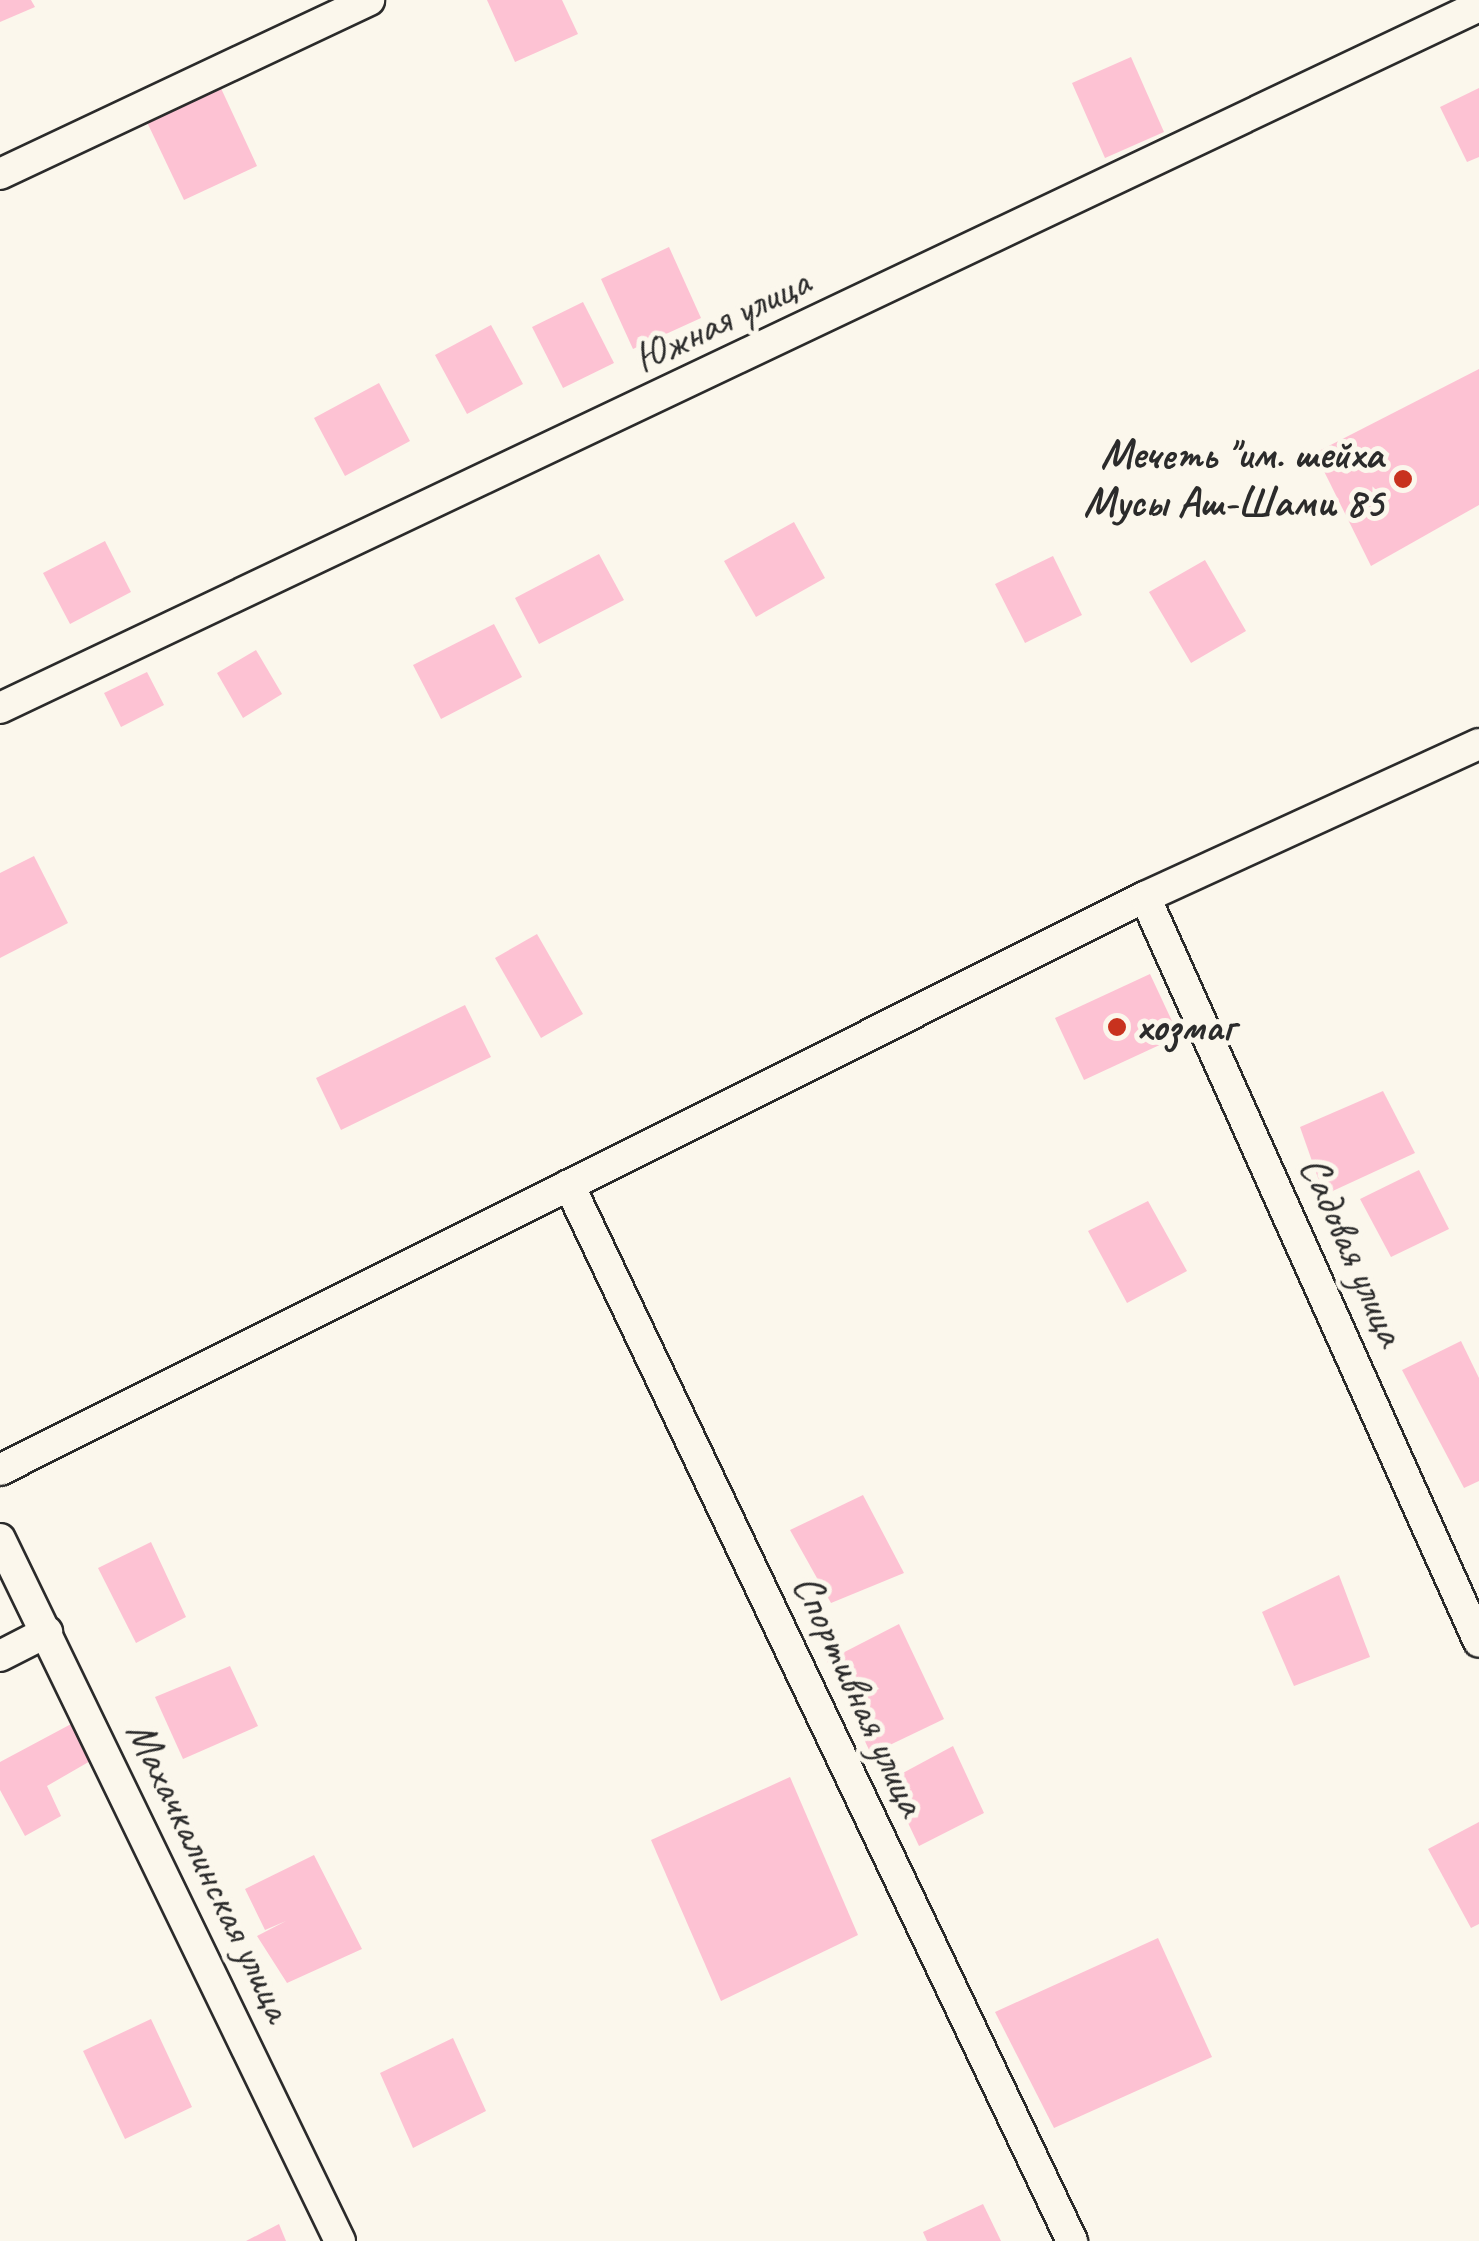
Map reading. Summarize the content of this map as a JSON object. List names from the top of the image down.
{
  "streets": {
    "street": [
      "Южная улица",
      "Садовая улица",
      "Спортивная улица",
      "Махачкалинская улица"
    ]
  },
  "places": ["Мечеть \"им. шейха Мусы Аш-Шами 85", "хозмаг"]
}
